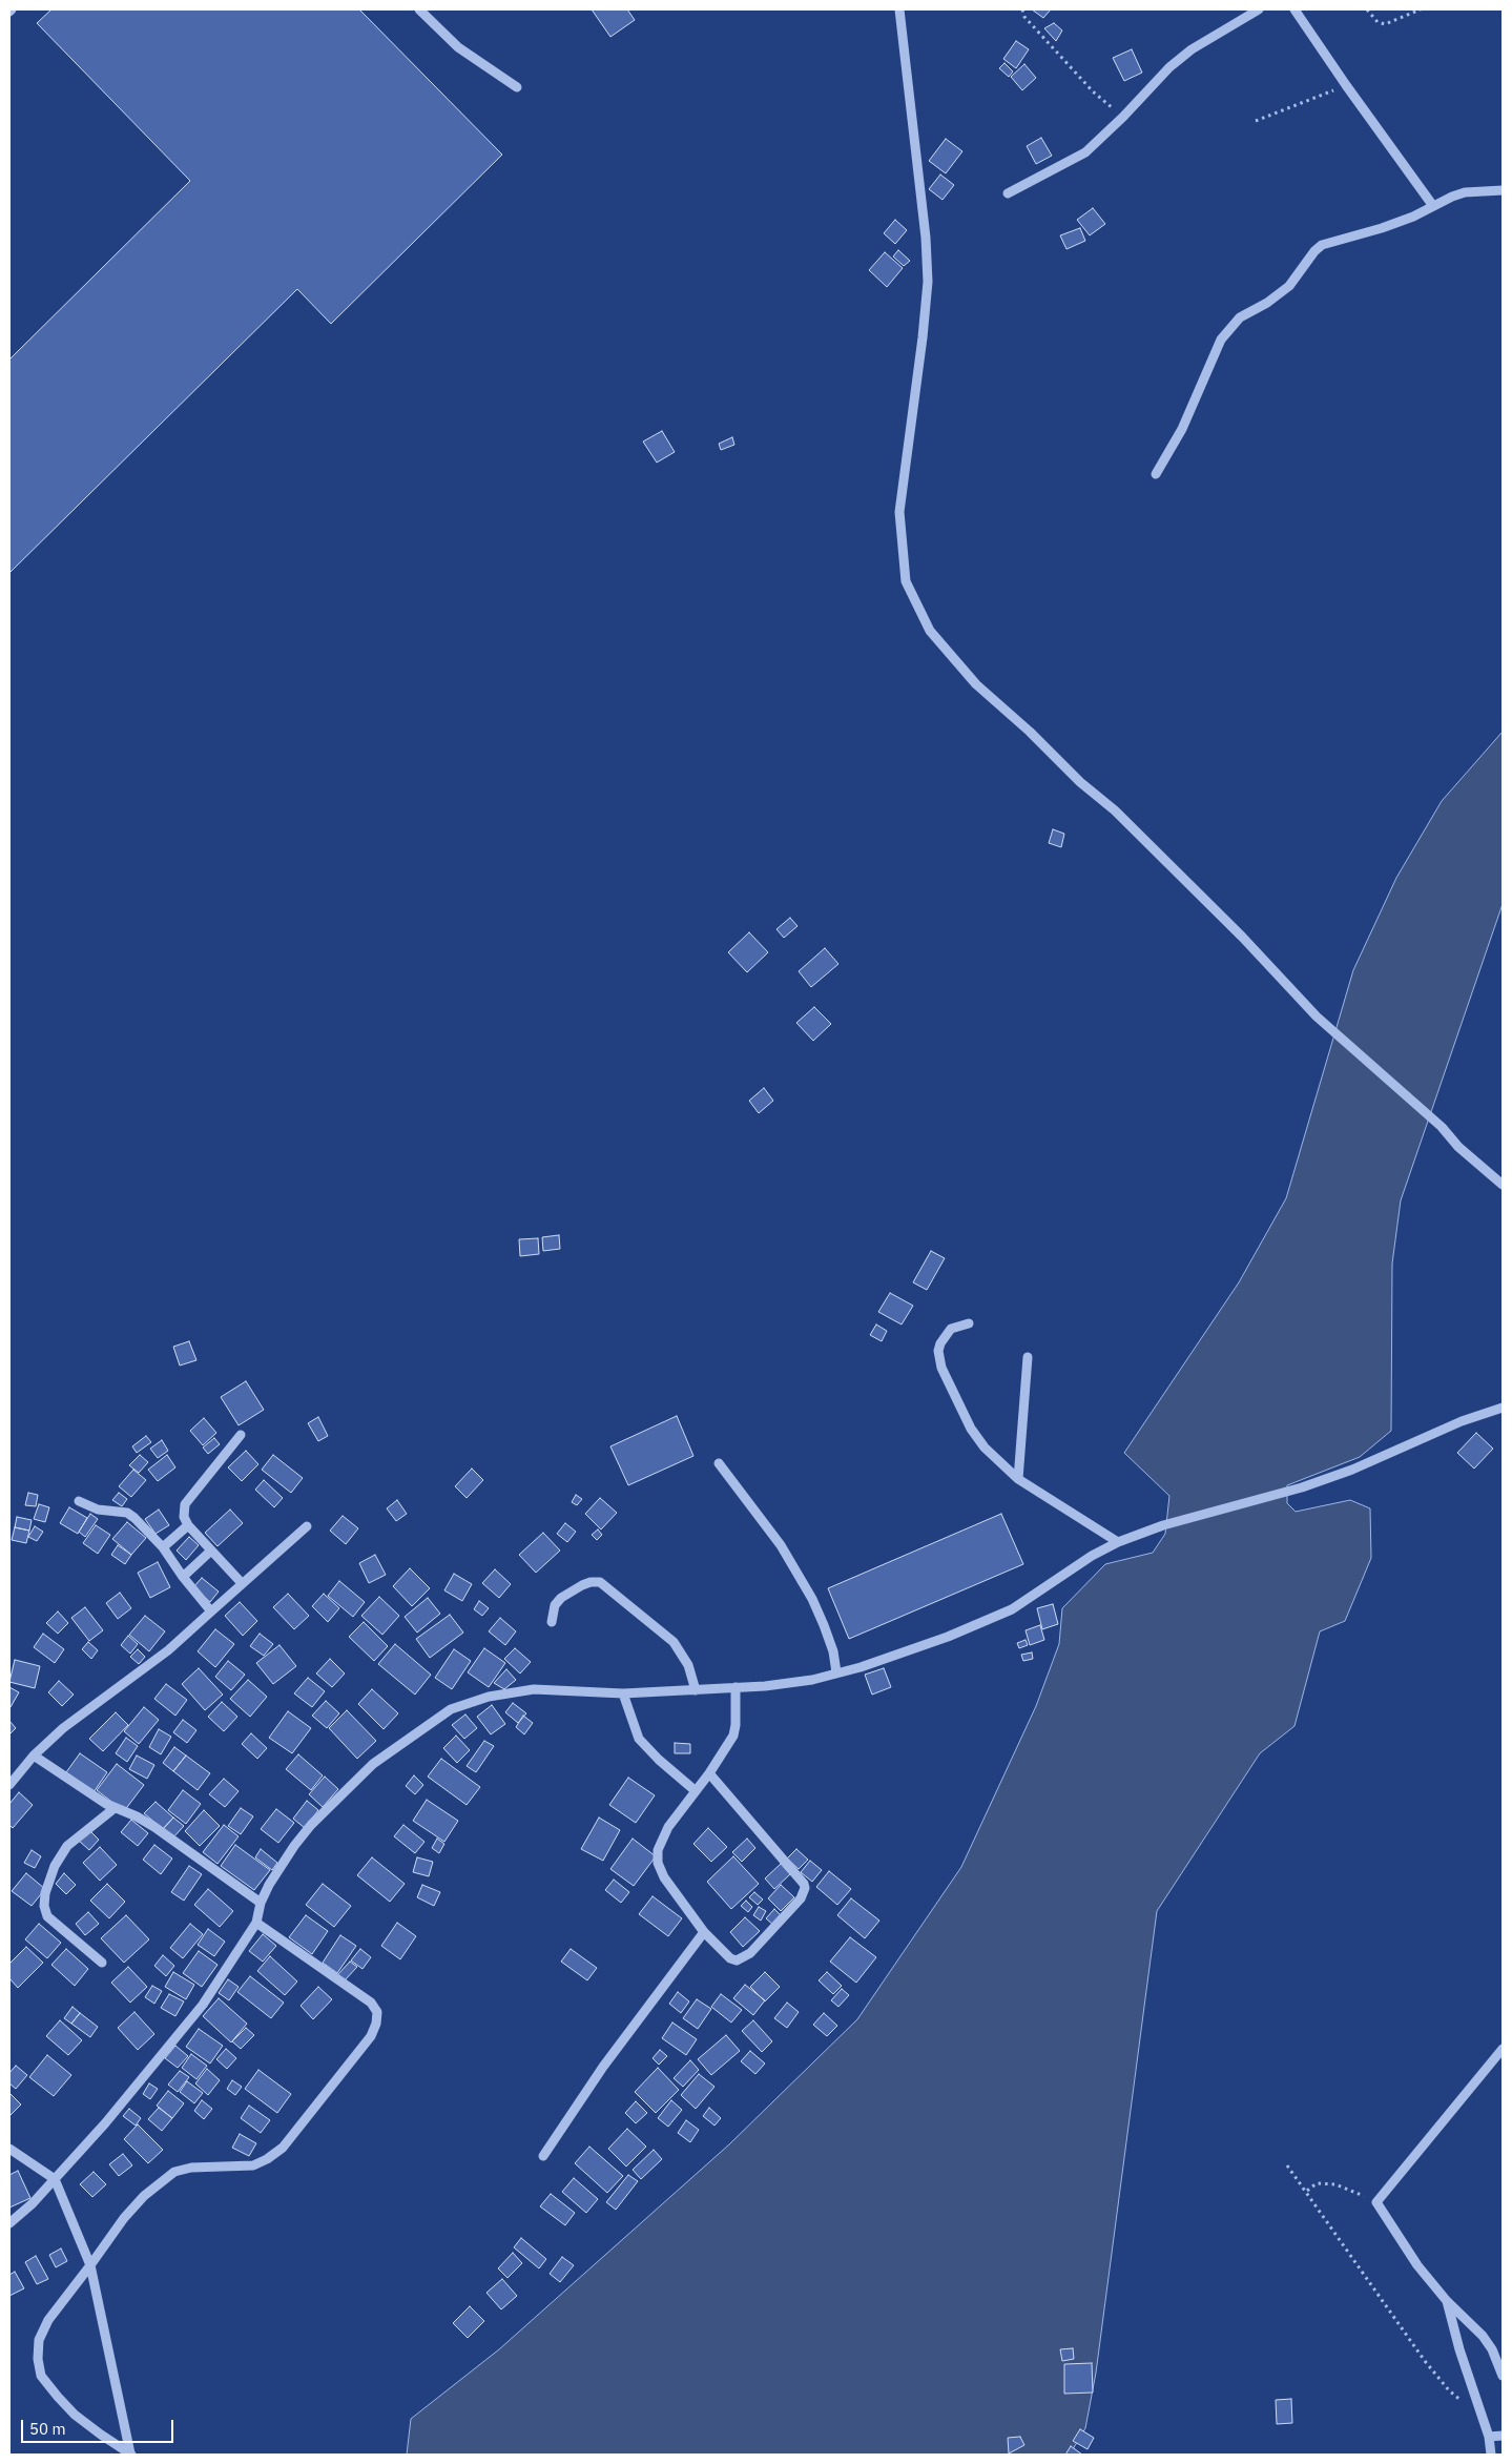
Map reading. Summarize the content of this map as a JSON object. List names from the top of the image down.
{
  "scale_bar": "50 m"
}
